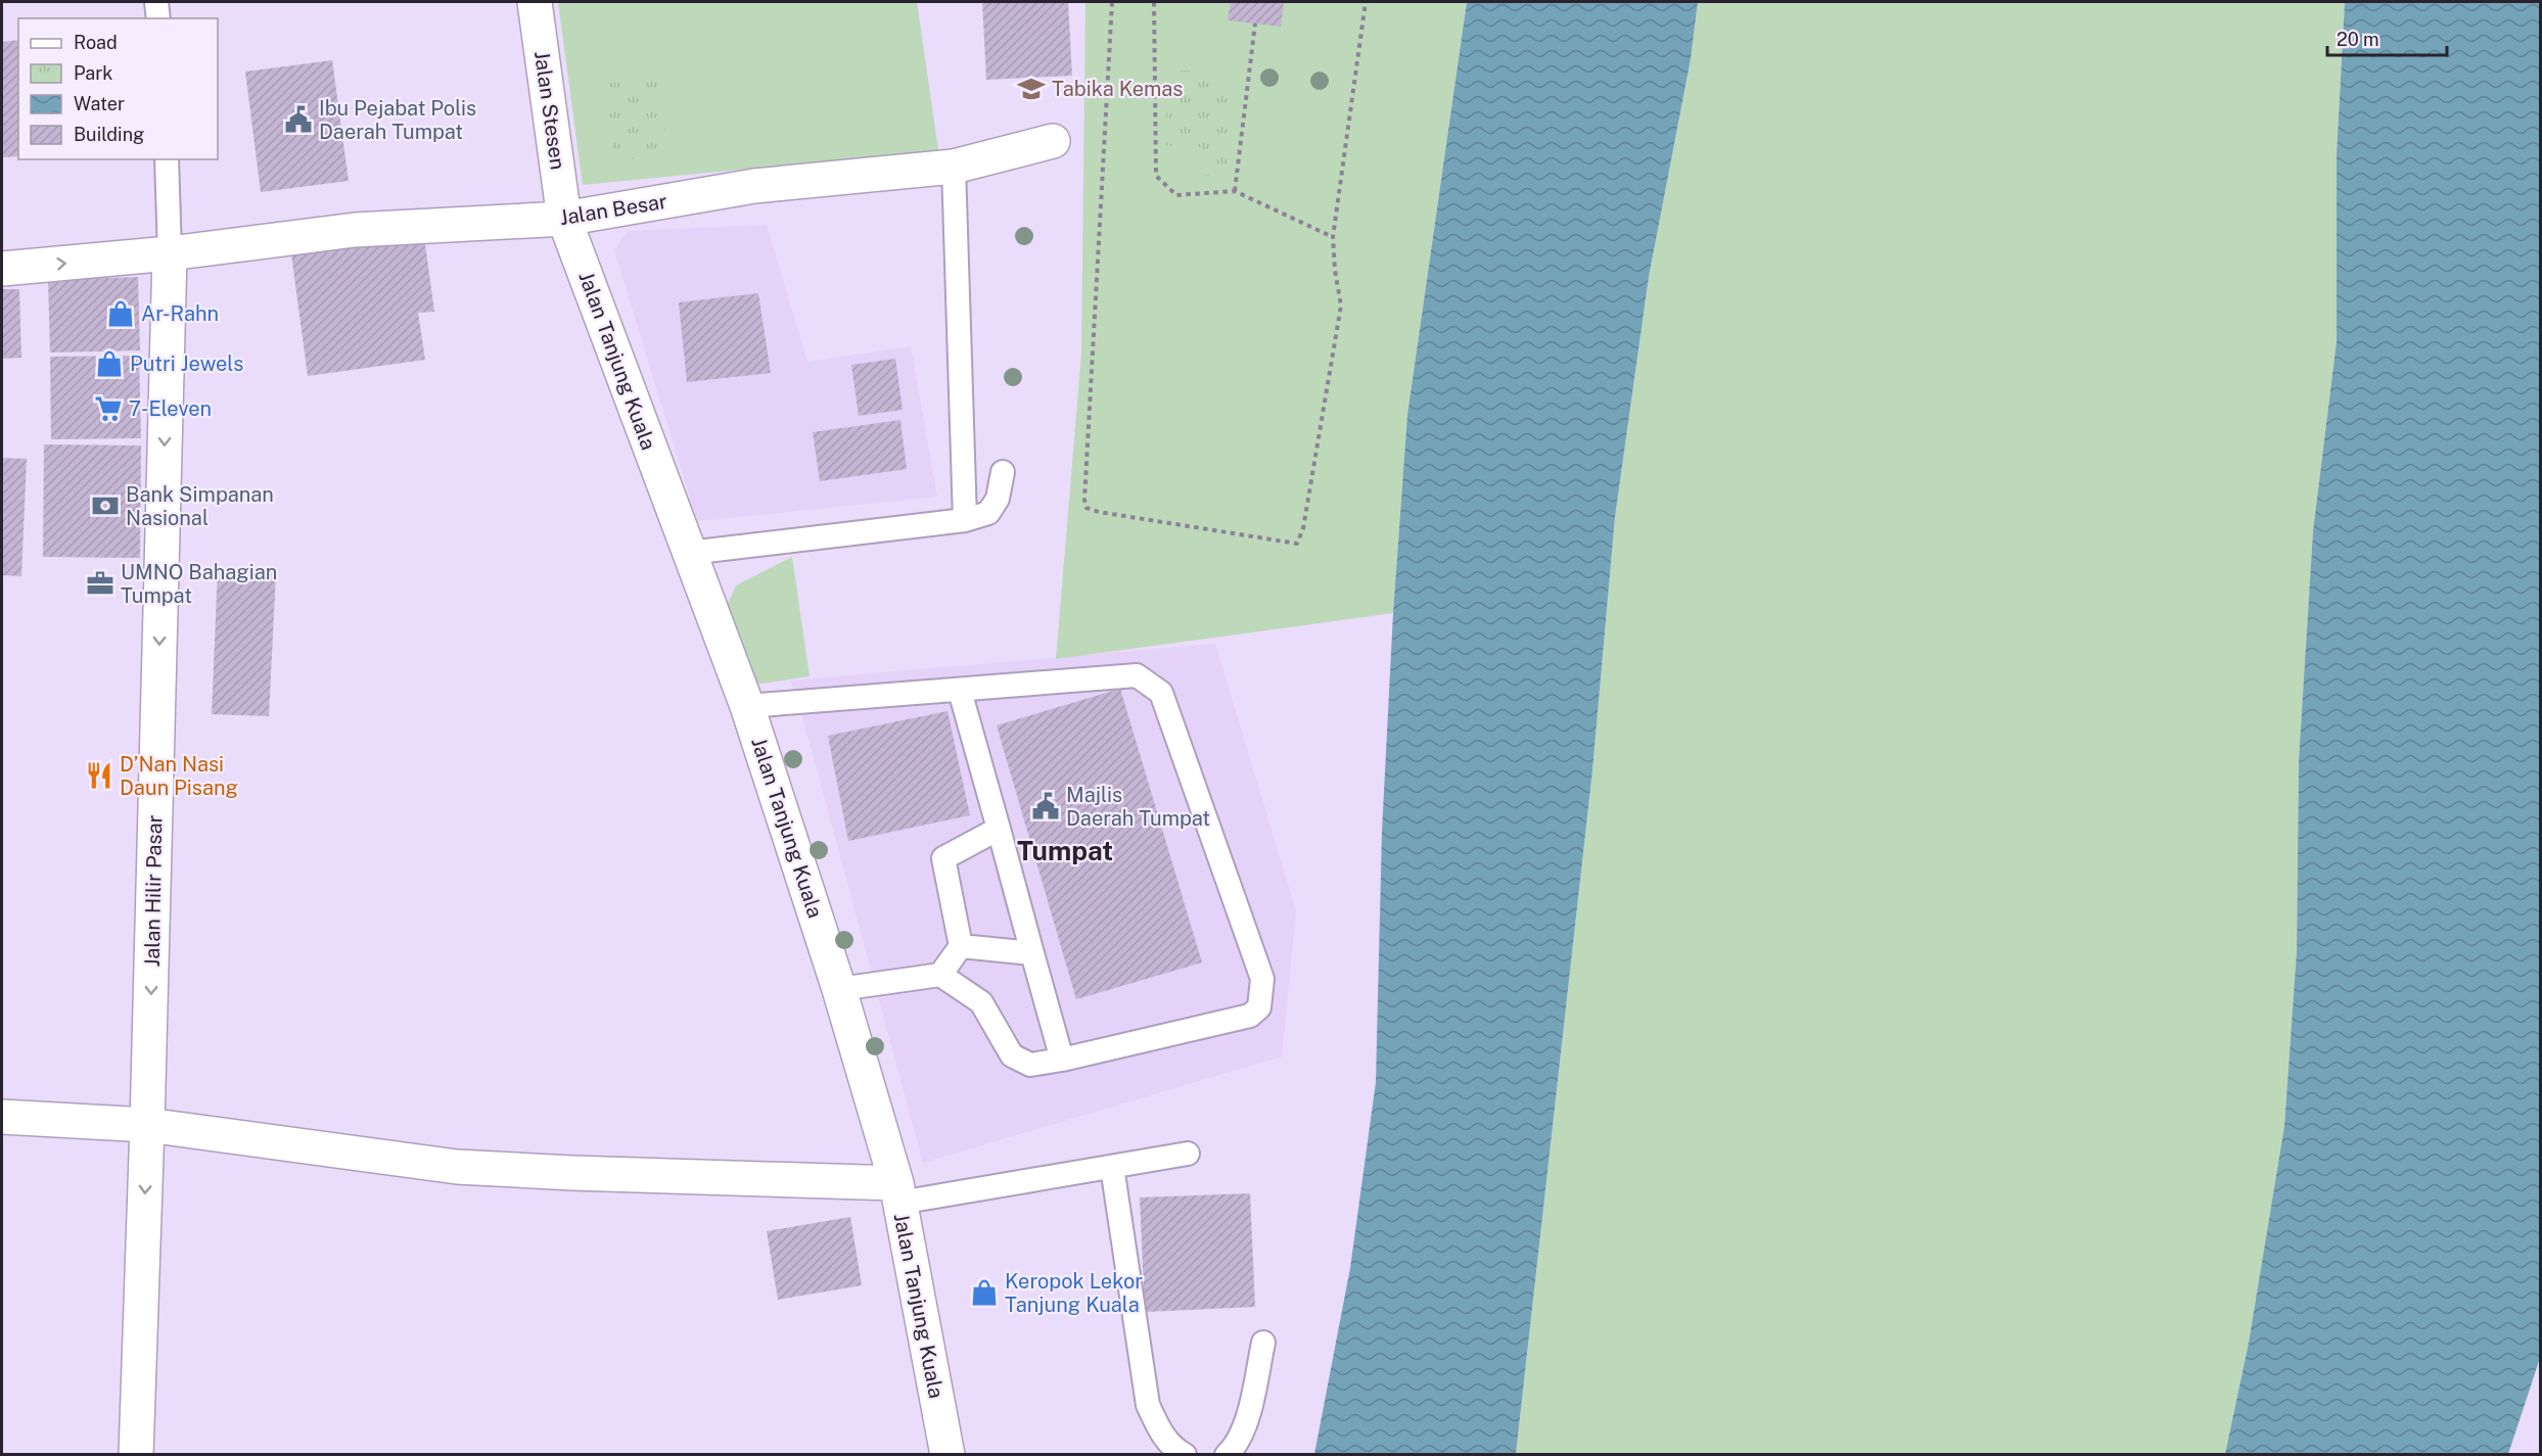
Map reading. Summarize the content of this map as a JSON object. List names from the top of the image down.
{
  "streets": {
    "street": [
      "Jalan Stesen",
      "Jalan Besar",
      "Jalan Tanjung Kuala",
      "Jalan Hilir Pasar"
    ]
  },
  "crossings": [
    ["Jalan Stesen", "Jalan Besar"],
    ["Jalan Stesen", "Jalan Tanjung Kuala"],
    ["Jalan Besar", "Jalan Tanjung Kuala"],
    ["Jalan Besar", "Jalan Hilir Pasar"]
  ],
  "one_way": ["Jalan Hilir Pasar"],
  "districts": ["Tumpat"],
  "places": {
    "school or university": ["Tabika Kemas"],
    "public building": ["Ibu Pejabat Polis Daerah Tumpat", "Majlis Daerah Tumpat"],
    "shop": ["Ar-Rahn", "Putri Jewels", "Keropok Lekor Tanjung Kuala"],
    "supermarket": ["7-Eleven"],
    "bank": ["Bank Simpanan Nasional"],
    "office": ["UMNO Bahagian Tumpat"],
    "restaurant": ["D’Nan Nasi Daun Pisang"]
  },
  "legend": [
    "Road",
    "Park",
    "Water",
    "Building"
  ],
  "scale_bar": "20 m"
}
